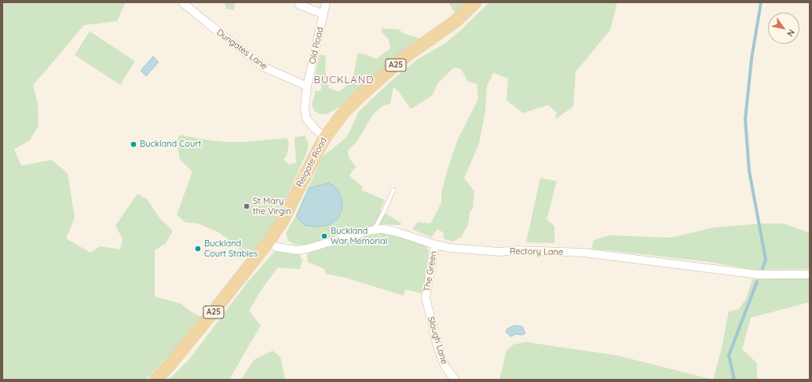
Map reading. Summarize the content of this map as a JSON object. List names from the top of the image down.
{
  "streets": {
    "main road": ["A25", "Reigate Road"],
    "street": [
      "Old Road",
      "Dungates Lane",
      "Rectory Lane",
      "The Green",
      "Slough Lane"
    ]
  },
  "crossings": [
    ["Old Road", "Dungates Lane"],
    ["Old Road", "Reigate Road"],
    ["Reigate Road", "Rectory Lane"],
    ["Rectory Lane", "The Green"],
    ["The Green", "Slough Lane"]
  ],
  "districts": ["BUCKLAND"],
  "places": [
    "Buckland Court",
    "St Mary the Virgin",
    "Buckland War Memorial",
    "Buckland Court Stables"
  ],
  "north": "bottom right"
}
